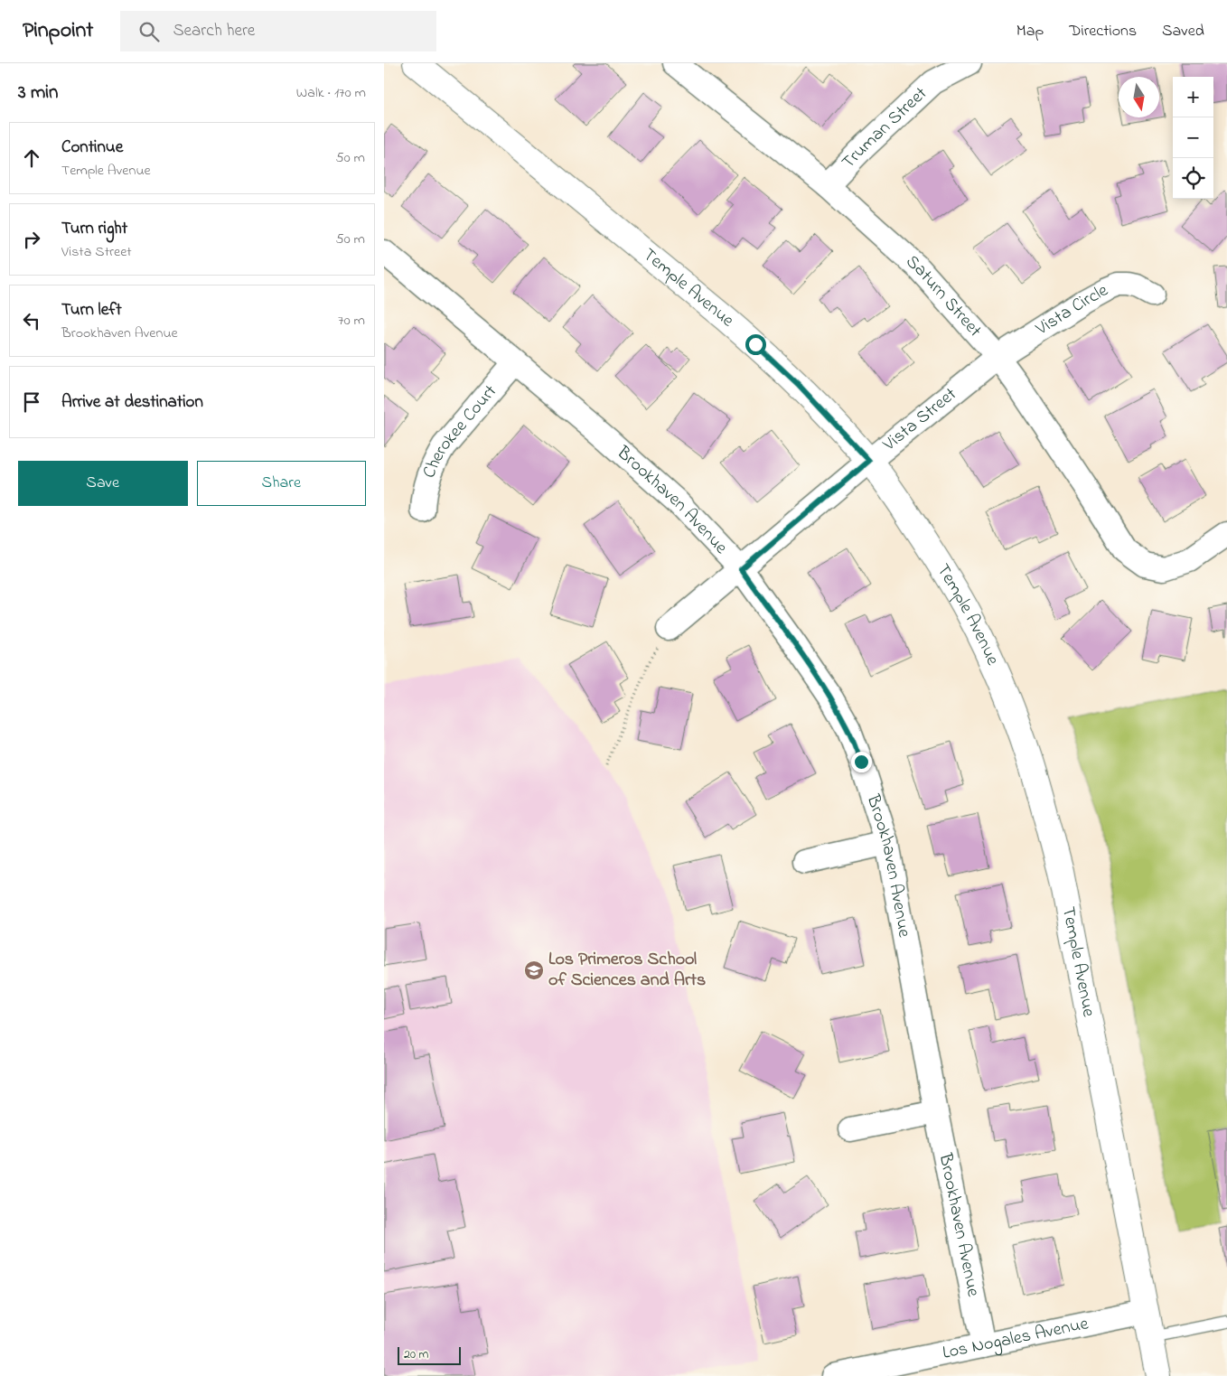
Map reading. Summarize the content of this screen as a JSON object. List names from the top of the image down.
{
  "streets": {
    "main road": ["Temple Avenue"],
    "street": [
      "Truman Street",
      "Saturn Street",
      "Vista Circle",
      "Vista Street",
      "Cherokee Court",
      "Brookhaven Avenue",
      "Los Nogales Avenue"
    ]
  },
  "crossings": [
    ["Truman Street", "Saturn Street"],
    ["Temple Avenue", "Vista Street"],
    ["Temple Avenue", "Los Nogales Avenue"],
    ["Saturn Street", "Vista Circle"],
    ["Saturn Street", "Vista Street"],
    ["Vista Circle", "Vista Street"],
    ["Vista Street", "Brookhaven Avenue"],
    ["Cherokee Court", "Brookhaven Avenue"],
    ["Brookhaven Avenue", "Los Nogales Avenue"]
  ],
  "places": {
    "school or university": ["Los Primeros School of Sciences and Arts"]
  },
  "scale_bar": "20 m",
  "north": "bottom",
  "page": {
    "header": "Pinpoint",
    "search": "Search here",
    "nav": ["Map", "Directions", "Saved"],
    "heading": ["3 min", "Walk · 170 m"],
    "map_buttons": ["+", "−"],
    "list": [
      ["Continue", "Temple Avenue", "50 m"],
      ["Turn right", "Vista Street", "50 m"],
      ["Turn left", "Brookhaven Avenue", "70 m"],
      "Arrive at destination"
    ],
    "buttons": ["Save", "Share"],
    "scale": "20 m"
  }
}
